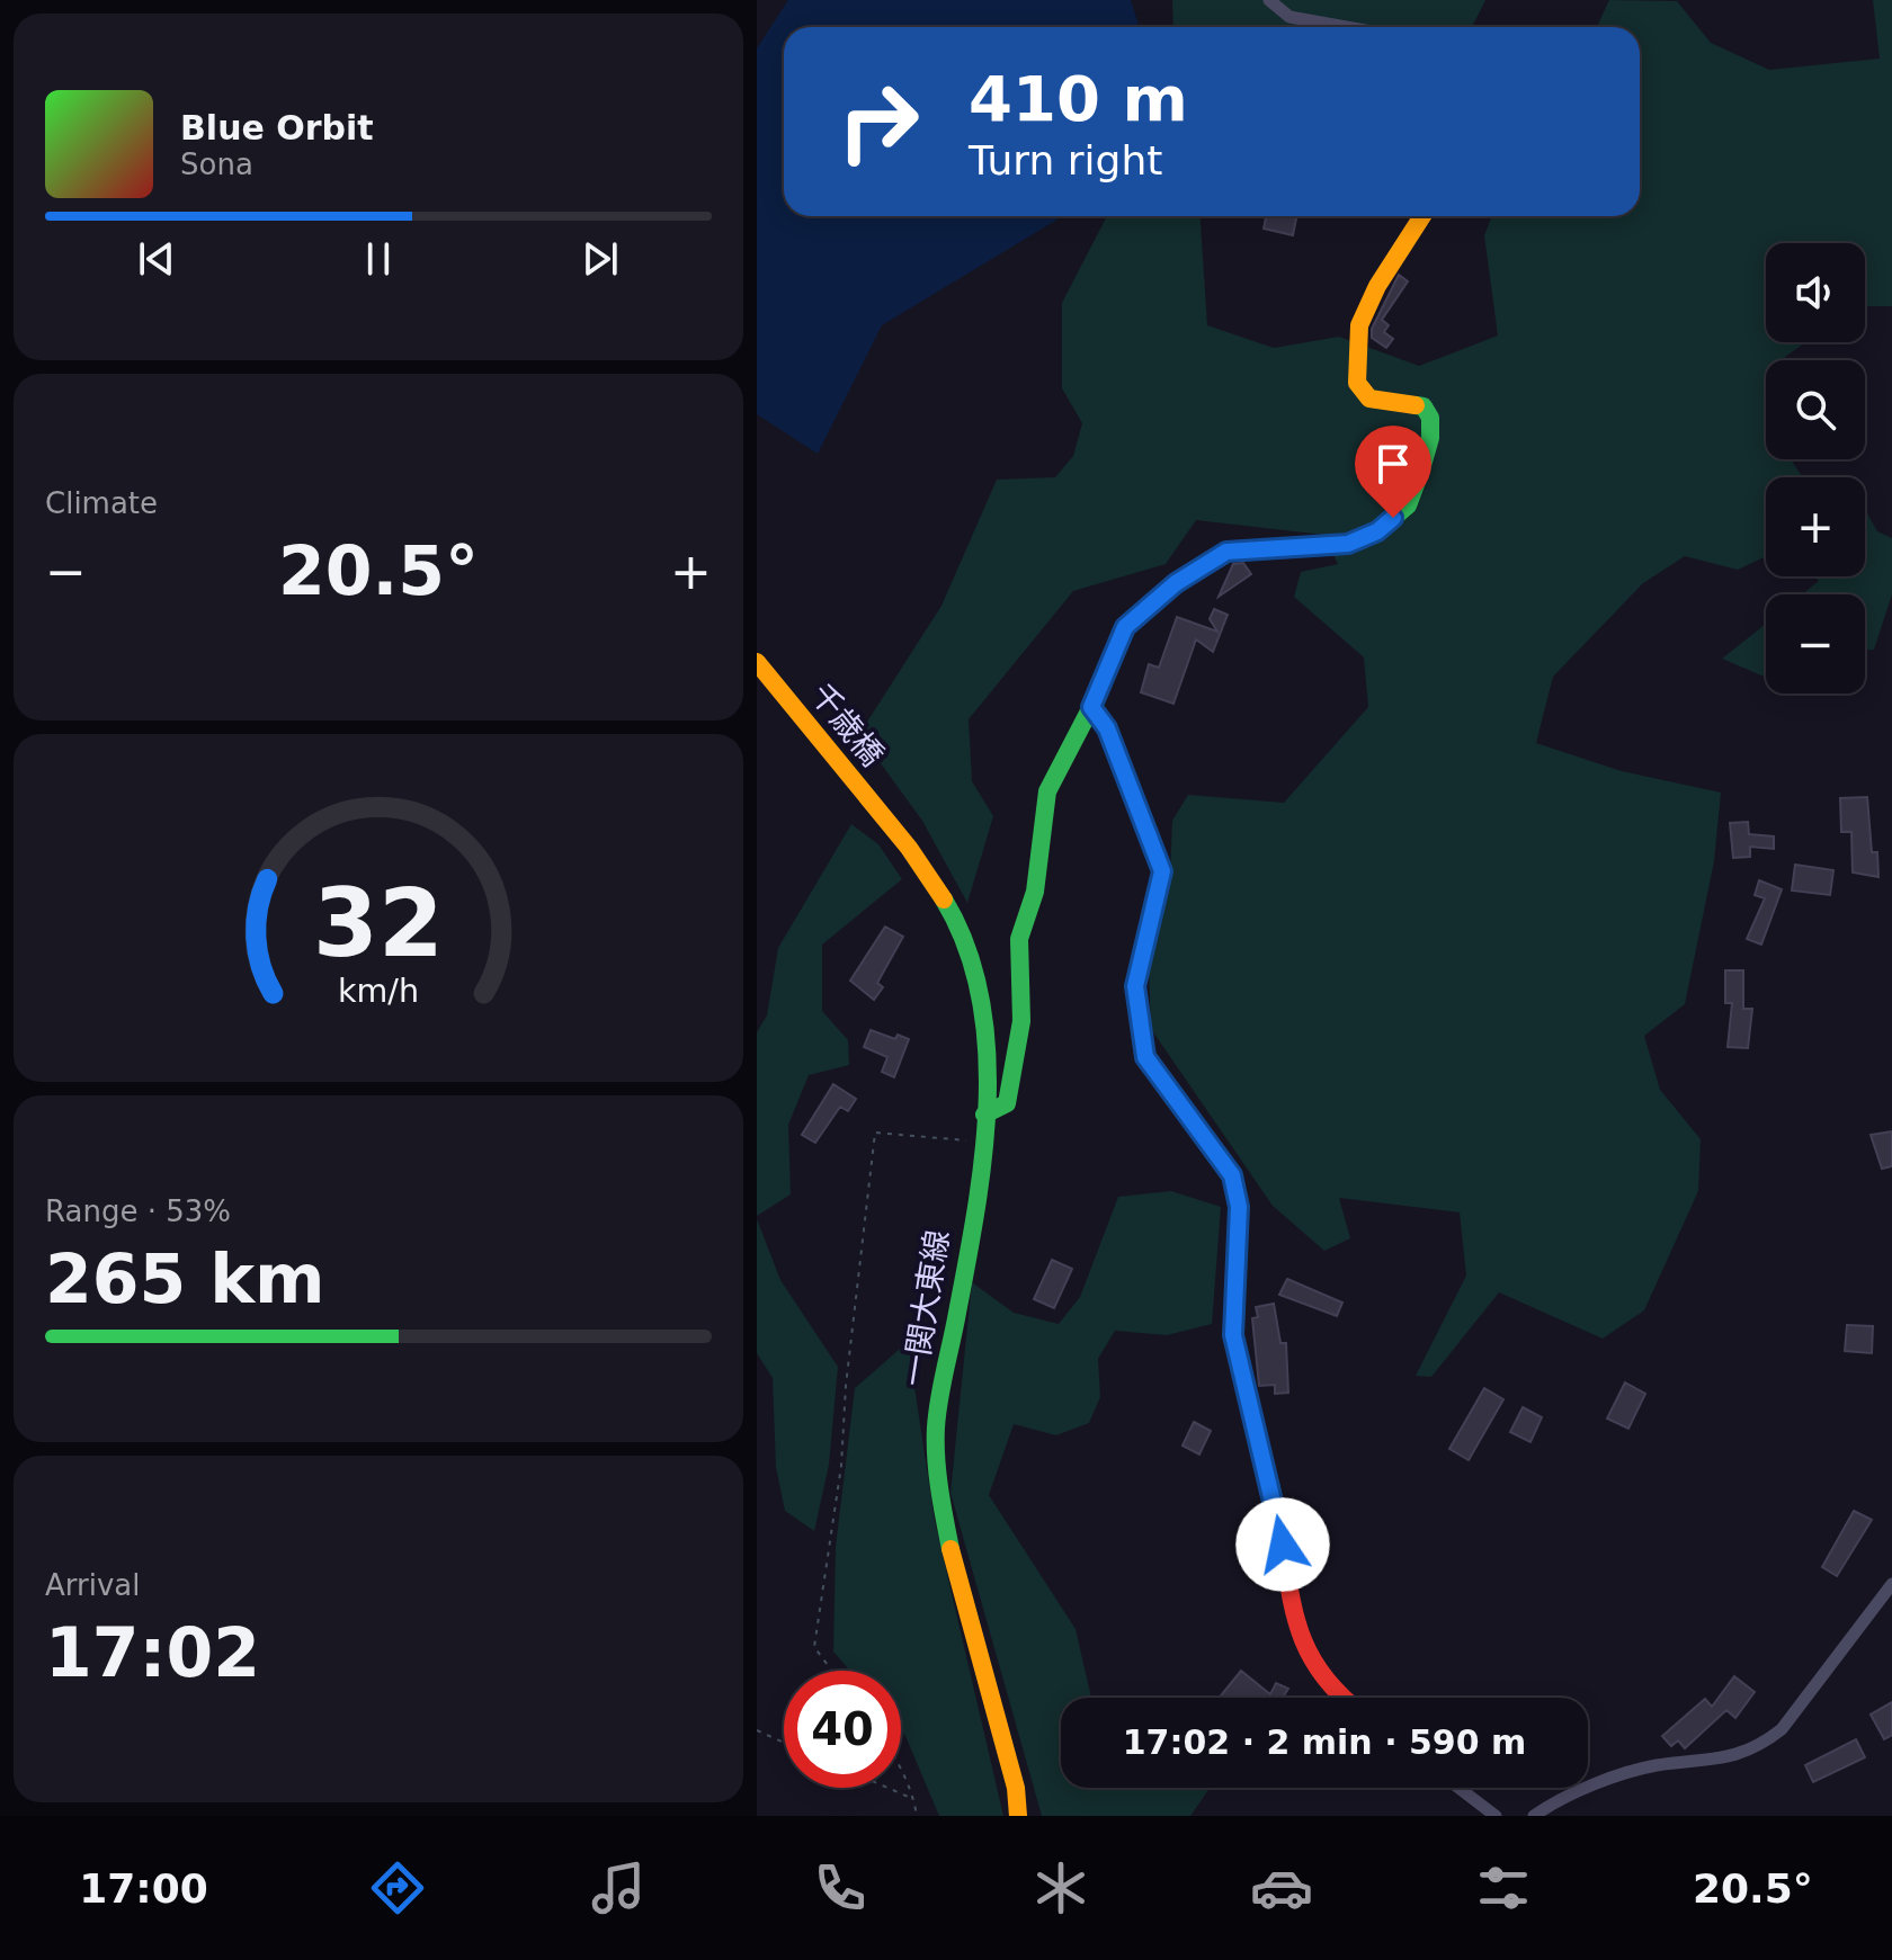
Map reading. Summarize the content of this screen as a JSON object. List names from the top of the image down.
{
  "streets": {
    "street": ["千歳橋", "一関大東線"]
  },
  "crossings": [
    ["千歳橋", "一関大東線"]
  ],
  "page": {
    "turn": ["410 m", "Turn right"],
    "song": ["Blue Orbit", "Sona"],
    "map_buttons": ["+", "−"],
    "tile": [
      "Climate",
      ["Range · 53%", "265 km"],
      ["Arrival", "17:02"]
    ],
    "heat": ["−", "20.5°", "+"],
    "limit": "40",
    "trip": "17:02 · 2 min · 590 m",
    "tabs": ["17:00", "20.5°"],
    "gauge": ["32", "km/h"]
  }
}
